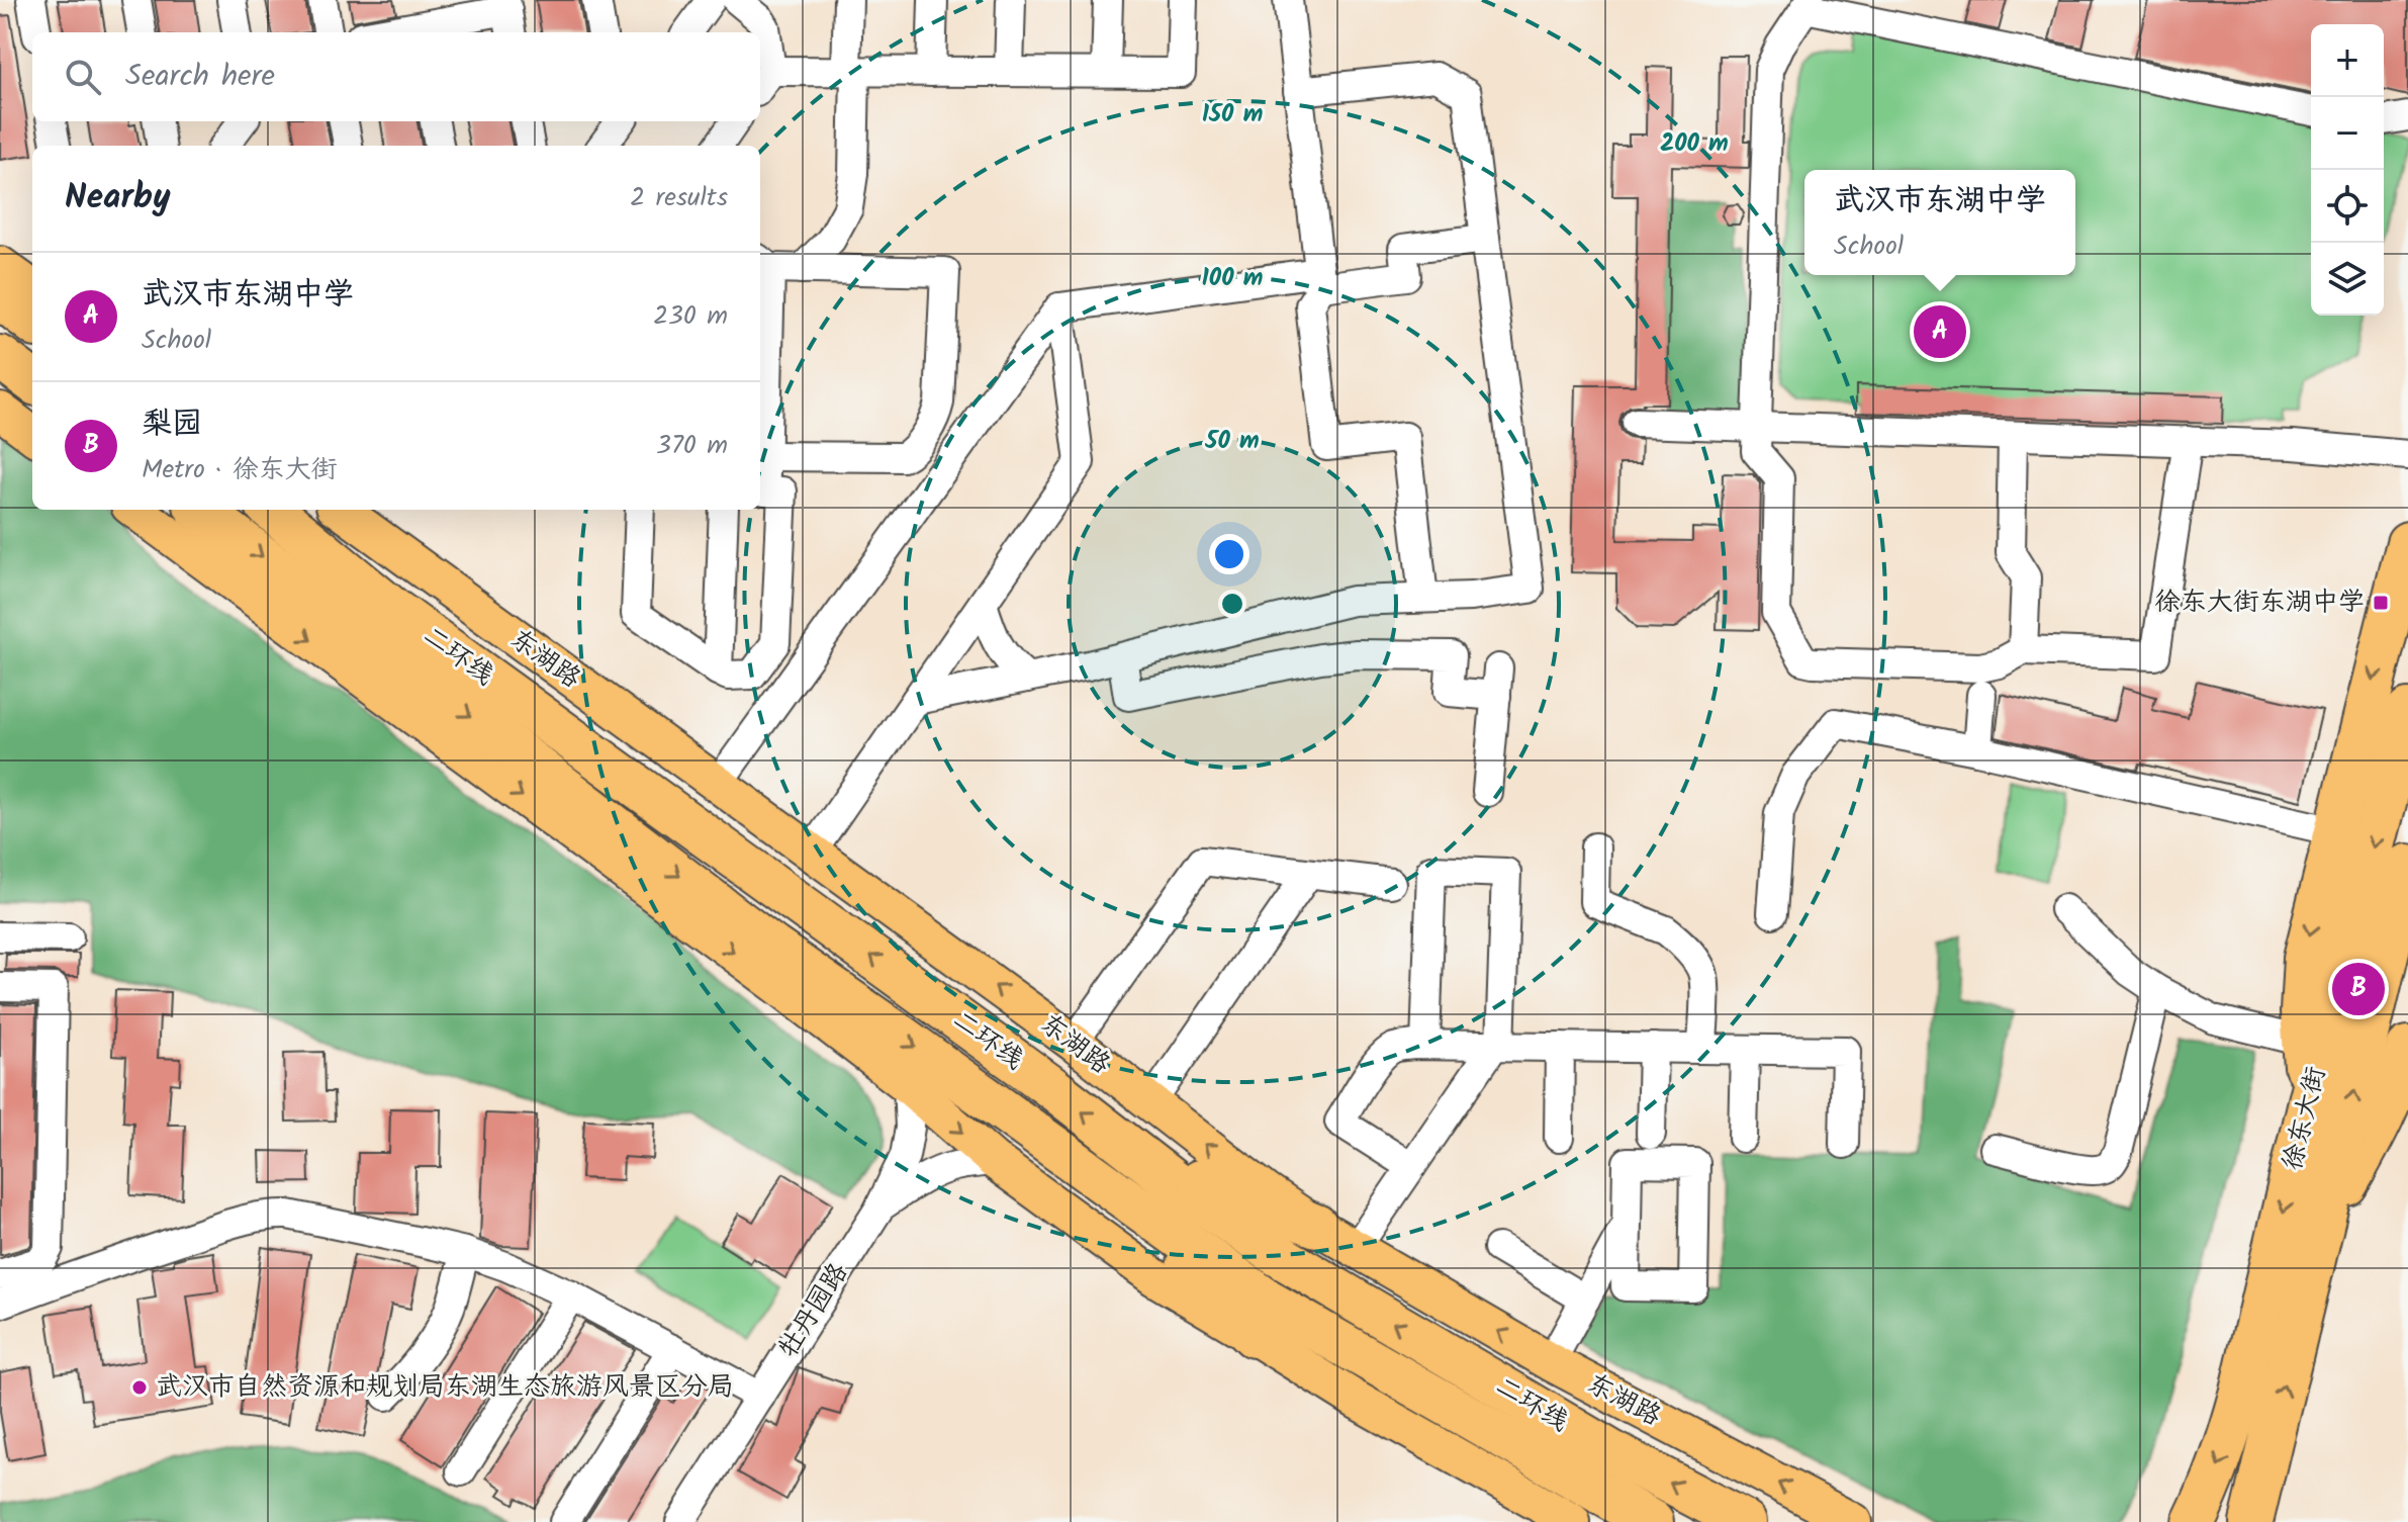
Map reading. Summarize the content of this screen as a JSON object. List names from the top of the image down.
{
  "streets": {
    "highway": ["二环线", "徐东大街"],
    "main road": ["东湖路"],
    "street": ["牡丹园路"]
  },
  "places": {
    "transit": ["徐东大街东湖中学"],
    "other": ["武汉市自然资源和规划局东湖生态旅游风景区分局"]
  },
  "page": {
    "map_buttons": ["+", "−"],
    "search": "Search here",
    "heading": ["Nearby", "2 results"],
    "popup": ["武汉市东湖中学", "School"],
    "list": [
      {
        "mark": "A",
        "name": "武汉市东湖中学",
        "note": "School",
        "value": "230 m"
      },
      {
        "mark": "B",
        "name": "梨园",
        "note": "Metro · 徐东大街",
        "value": "370 m"
      }
    ],
    "pins": ["A", "B"]
  },
  "rings": [
    "150 m",
    "200 m",
    "100 m",
    "50 m"
  ]
}
